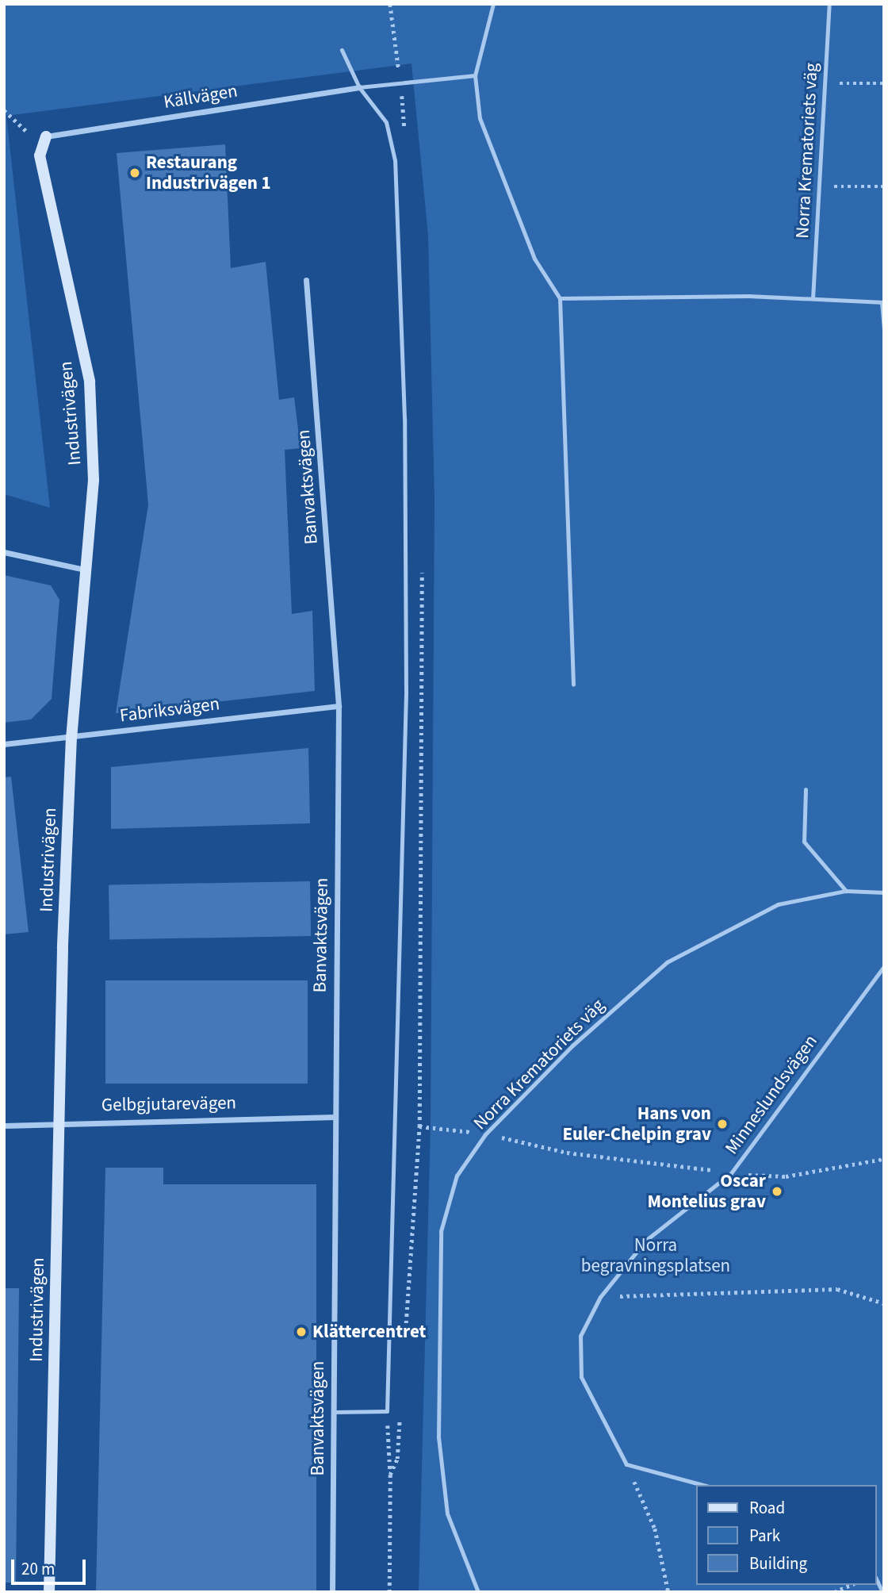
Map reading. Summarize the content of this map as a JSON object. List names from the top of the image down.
{
  "streets": {
    "street": [
      "Källvägen",
      "Industrivägen",
      "Banvaktsvägen",
      "Fabriksvägen",
      "Gelbgjutarevägen"
    ],
    "lane": ["Norra Krematoriets väg", "Minneslundsvägen"]
  },
  "crossings": [
    ["Källvägen", "Industrivägen"],
    ["Industrivägen", "Fabriksvägen"],
    ["Industrivägen", "Gelbgjutarevägen"],
    ["Banvaktsvägen", "Fabriksvägen"],
    ["Banvaktsvägen", "Gelbgjutarevägen"]
  ],
  "parks": ["Norra begravningsplatsen"],
  "places": [
    "Restaurang Industrivägen 1",
    "Hans von Euler-Chelpin grav",
    "Oscar Montelius grav",
    "Klättercentret"
  ],
  "legend": ["Road", "Park", "Building"],
  "scale_bar": "20 m"
}
